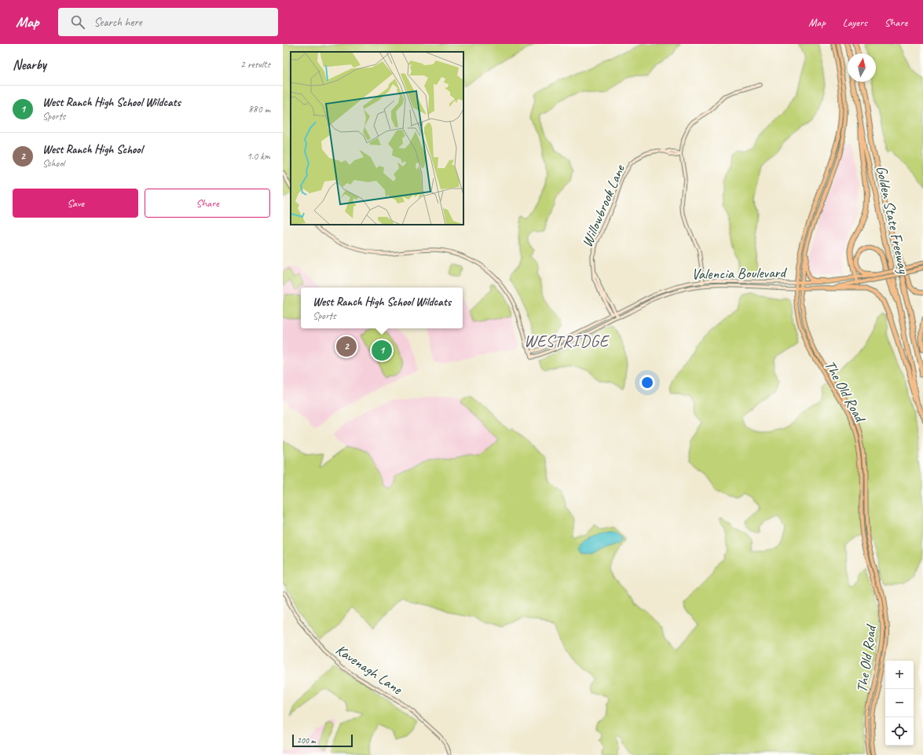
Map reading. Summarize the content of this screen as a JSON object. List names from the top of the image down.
{
  "streets": {
    "highway": ["Golden State Freeway"],
    "main road": ["Valencia Boulevard", "The Old Road"],
    "street": ["Willowbrook Lane", "Kavenagh Lane"]
  },
  "crossings": [
    ["Willowbrook Lane", "Valencia Boulevard"],
    ["Valencia Boulevard", "The Old Road"]
  ],
  "districts": ["WESTRIDGE"],
  "scale_bar": "200 m",
  "north": "top",
  "page": {
    "header": "Map",
    "search": "Search here",
    "nav": ["Map", "Layers", "Share"],
    "heading": ["Nearby", "2 results"],
    "list": [
      {
        "mark": "1",
        "name": "West Ranch High School Wildcats",
        "note": "Sports",
        "value": "880 m"
      },
      {
        "mark": "2",
        "name": "West Ranch High School",
        "note": "School",
        "value": "1.0 km"
      }
    ],
    "buttons": ["Save", "Share"],
    "popup": ["West Ranch High School Wildcats", "Sports"],
    "pins": ["2", "1"],
    "map_buttons": ["+", "−"],
    "scale": "200 m"
  }
}
